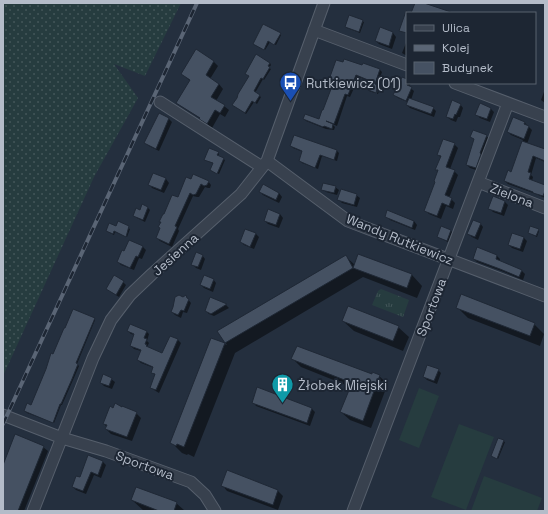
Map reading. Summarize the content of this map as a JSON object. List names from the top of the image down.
{
  "streets": {
    "street": [
      "Zielona",
      "Wandy Rutkiewicz",
      "Jesienna",
      "Sportowa"
    ]
  },
  "crossings": [
    ["Zielona", "Sportowa"],
    ["Wandy Rutkiewicz", "Jesienna"],
    ["Wandy Rutkiewicz", "Sportowa"],
    ["Jesienna", "Sportowa"]
  ],
  "places": {
    "bus stop": ["Rutkiewicz (01)"],
    "building": ["Żłobek Miejski"]
  },
  "legend": ["Ulica", "Kolej", "Budynek"]
}
